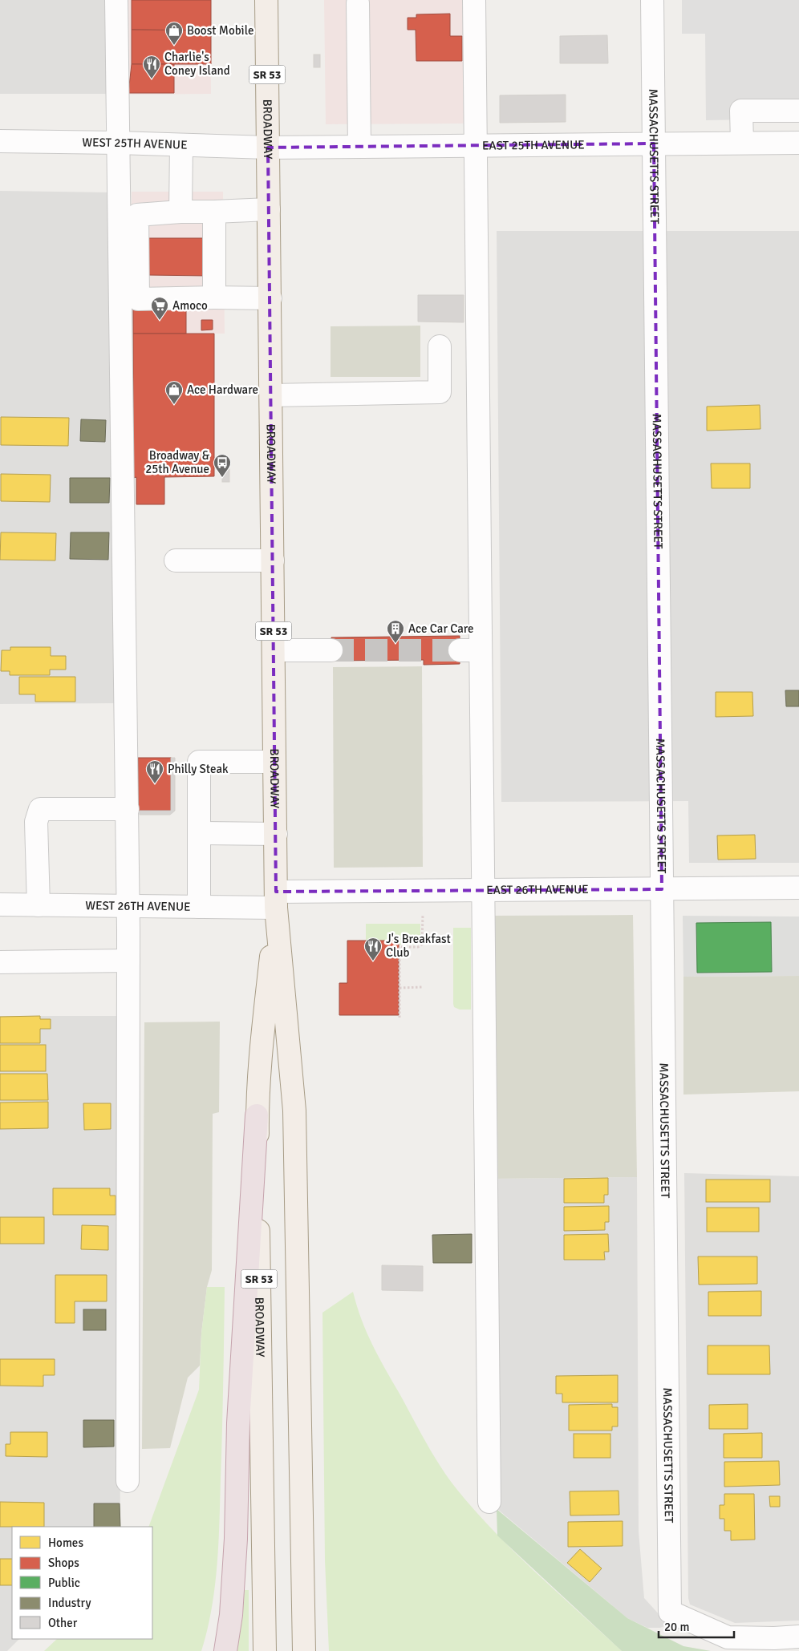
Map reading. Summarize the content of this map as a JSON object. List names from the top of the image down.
{
  "streets": {
    "main road": ["SR 53", "BROADWAY"],
    "street": [
      "WEST 25TH AVENUE",
      "EAST 25TH AVENUE",
      "MASSACHUSETTS STREET",
      "EAST 26TH AVENUE",
      "WEST 26TH AVENUE"
    ]
  },
  "crossings": [
    ["BROADWAY", "WEST 25TH AVENUE"],
    ["BROADWAY", "EAST 25TH AVENUE"],
    ["BROADWAY", "EAST 26TH AVENUE"],
    ["BROADWAY", "WEST 26TH AVENUE"],
    ["WEST 25TH AVENUE", "EAST 25TH AVENUE"],
    ["EAST 25TH AVENUE", "MASSACHUSETTS STREET"],
    ["MASSACHUSETTS STREET", "EAST 26TH AVENUE"],
    ["EAST 26TH AVENUE", "WEST 26TH AVENUE"]
  ],
  "places": {
    "shop": ["Boost Mobile", "Ace Hardware"],
    "restaurant": ["Charlie's Coney Island", "Philly Steak", "J's Breakfast Club"],
    "supermarket": ["Amoco"],
    "bus stop": ["Broadway & 25th Avenue"],
    "building": ["Ace Car Care"]
  },
  "legend": [
    "Homes",
    "Shops",
    "Public",
    "Industry",
    "Other"
  ],
  "scale_bar": "20 m"
}
